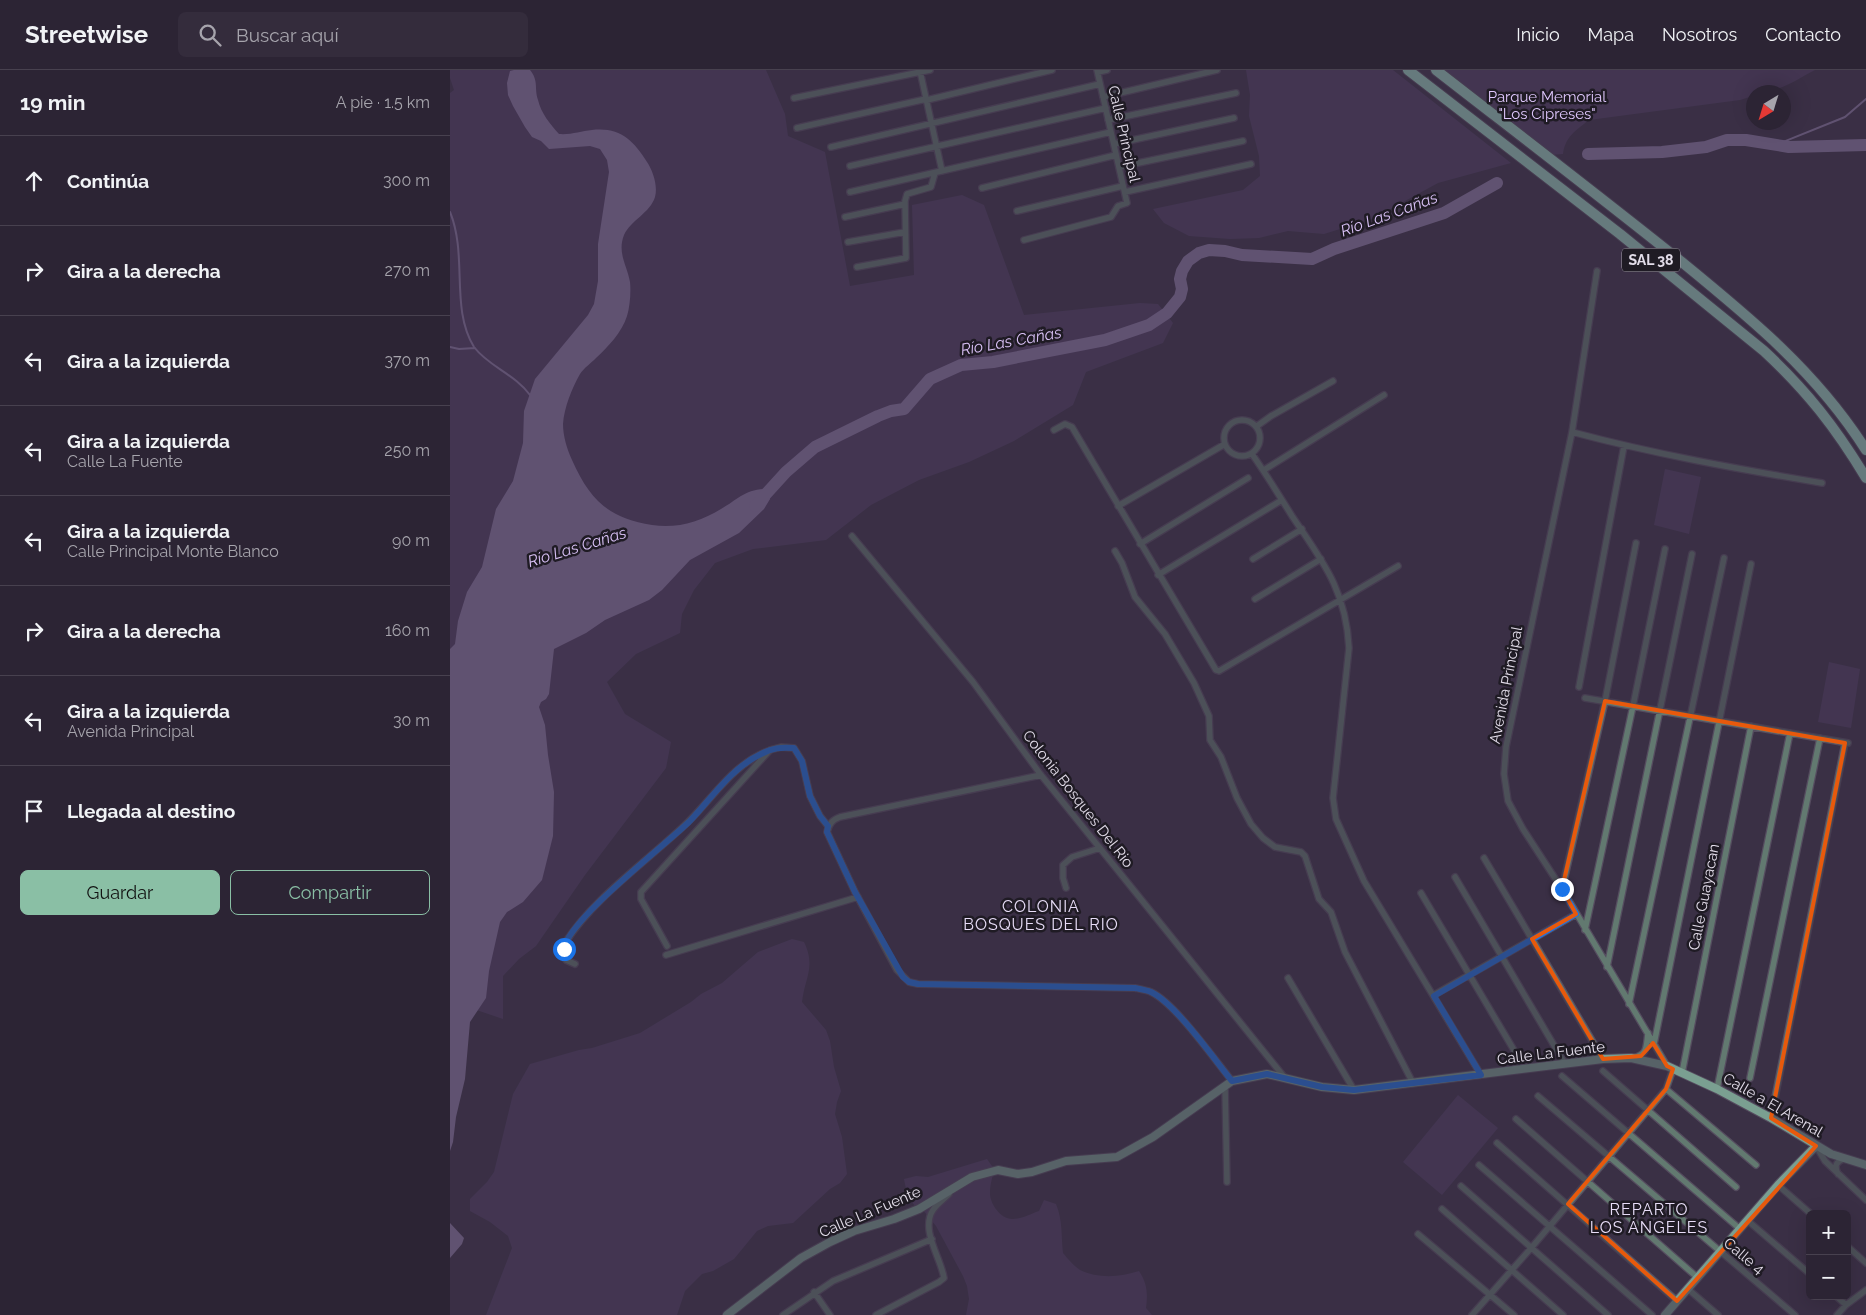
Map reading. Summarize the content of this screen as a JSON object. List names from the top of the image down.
{
  "streets": {
    "highway": ["SAL 38"],
    "street": [
      "Calle Principal",
      "Avenida Principal",
      "Colonia Bosques Del Rio",
      "Calle Guayacan",
      "Calle La Fuente",
      "Calle a El Arenal",
      "Calle 4"
    ]
  },
  "crossings": [
    ["Avenida Principal", "Calle La Fuente"],
    ["Avenida Principal", "Calle a El Arenal"],
    ["Colonia Bosques Del Rio", "Calle La Fuente"],
    ["Calle Guayacan", "Calle a El Arenal"],
    ["Calle La Fuente", "Calle a El Arenal"]
  ],
  "districts": ["COLONIA BOSQUES DEL RIO", "REPARTO LOS ÁNGELES"],
  "water": ["Río Las Cañas"],
  "parks": ["Parque Memorial \"Los Cipreses\""],
  "north": "bottom left",
  "page": {
    "header": "Streetwise",
    "search": "Buscar aquí",
    "nav": [
      "Inicio",
      "Mapa",
      "Nosotros",
      "Contacto"
    ],
    "heading": ["19 min", "A pie · 1.5 km"],
    "list": [
      ["Continúa", "300 m"],
      ["Gira a la derecha", "270 m"],
      ["Gira a la izquierda", "370 m"],
      ["Gira a la izquierda", "Calle La Fuente", "250 m"],
      ["Gira a la izquierda", "Calle Principal Monte Blanco", "90 m"],
      ["Gira a la derecha", "160 m"],
      ["Gira a la izquierda", "Avenida Principal", "30 m"],
      "Llegada al destino"
    ],
    "buttons": ["Guardar", "Compartir"],
    "map_buttons": ["+", "−"]
  }
}
